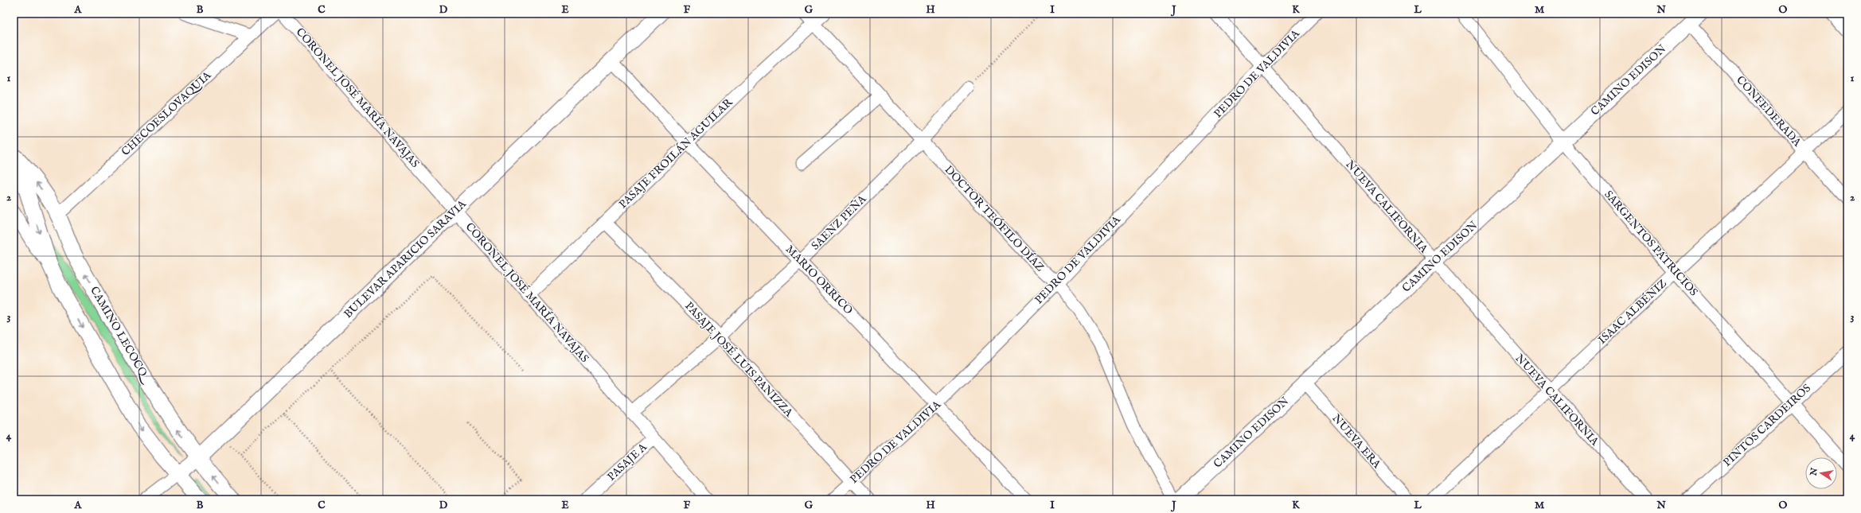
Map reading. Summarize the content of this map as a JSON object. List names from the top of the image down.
{
  "streets": {
    "street": [
      "PEDRO DE VALDIVIA",
      "CAMINO EDISON",
      "CORONEL JOSÉ MARÍA NAVAJAS",
      "CONFEDERADA",
      "CHECOESLOVAQUIA",
      "PASAJE FROILÁN AGUILAR",
      "NUEVA CALIFORNIA",
      "DOCTOR TEÓFILO DÍAZ",
      "SAENZ PEÑA",
      "SARGENTOS PATRICIOS",
      "BULEVAR APARICIO SARAVIA",
      "MARIO ORRICO",
      "ISAAC ALBÉNIZ",
      "CAMINO LECOCQ",
      "PASAJE JOSÉ LUIS PANIZZA",
      "PINTOS CARDEIROS",
      "NUEVA ERA",
      "PASAJE A"
    ]
  },
  "crossings": [
    ["PEDRO DE VALDIVIA", "NUEVA CALIFORNIA"],
    ["PEDRO DE VALDIVIA", "DOCTOR TEÓFILO DÍAZ"],
    ["PEDRO DE VALDIVIA", "MARIO ORRICO"],
    ["PEDRO DE VALDIVIA", "PASAJE JOSÉ LUIS PANIZZA"],
    ["CAMINO EDISON", "CONFEDERADA"],
    ["CAMINO EDISON", "NUEVA CALIFORNIA"],
    ["CAMINO EDISON", "SARGENTOS PATRICIOS"],
    ["CAMINO EDISON", "NUEVA ERA"],
    ["CORONEL JOSÉ MARÍA NAVAJAS", "PASAJE FROILÁN AGUILAR"],
    ["CORONEL JOSÉ MARÍA NAVAJAS", "SAENZ PEÑA"],
    ["CORONEL JOSÉ MARÍA NAVAJAS", "BULEVAR APARICIO SARAVIA"],
    ["CORONEL JOSÉ MARÍA NAVAJAS", "PASAJE A"],
    ["CONFEDERADA", "ISAAC ALBÉNIZ"],
    ["CHECOESLOVAQUIA", "CAMINO LECOCQ"],
    ["PASAJE FROILÁN AGUILAR", "DOCTOR TEÓFILO DÍAZ"],
    ["PASAJE FROILÁN AGUILAR", "MARIO ORRICO"],
    ["PASAJE FROILÁN AGUILAR", "PASAJE JOSÉ LUIS PANIZZA"],
    ["NUEVA CALIFORNIA", "ISAAC ALBÉNIZ"],
    ["DOCTOR TEÓFILO DÍAZ", "SAENZ PEÑA"],
    ["SAENZ PEÑA", "MARIO ORRICO"],
    ["SAENZ PEÑA", "PASAJE JOSÉ LUIS PANIZZA"],
    ["SARGENTOS PATRICIOS", "ISAAC ALBÉNIZ"],
    ["SARGENTOS PATRICIOS", "PINTOS CARDEIROS"],
    ["BULEVAR APARICIO SARAVIA", "MARIO ORRICO"],
    ["BULEVAR APARICIO SARAVIA", "CAMINO LECOCQ"]
  ],
  "north": "left",
  "grid": {
    "columns": [
      "A",
      "B",
      "C",
      "D",
      "E",
      "F",
      "G",
      "H",
      "I",
      "J",
      "K",
      "L",
      "M",
      "N",
      "O"
    ],
    "rows": [
      "1",
      "2",
      "3",
      "4"
    ]
  }
}
